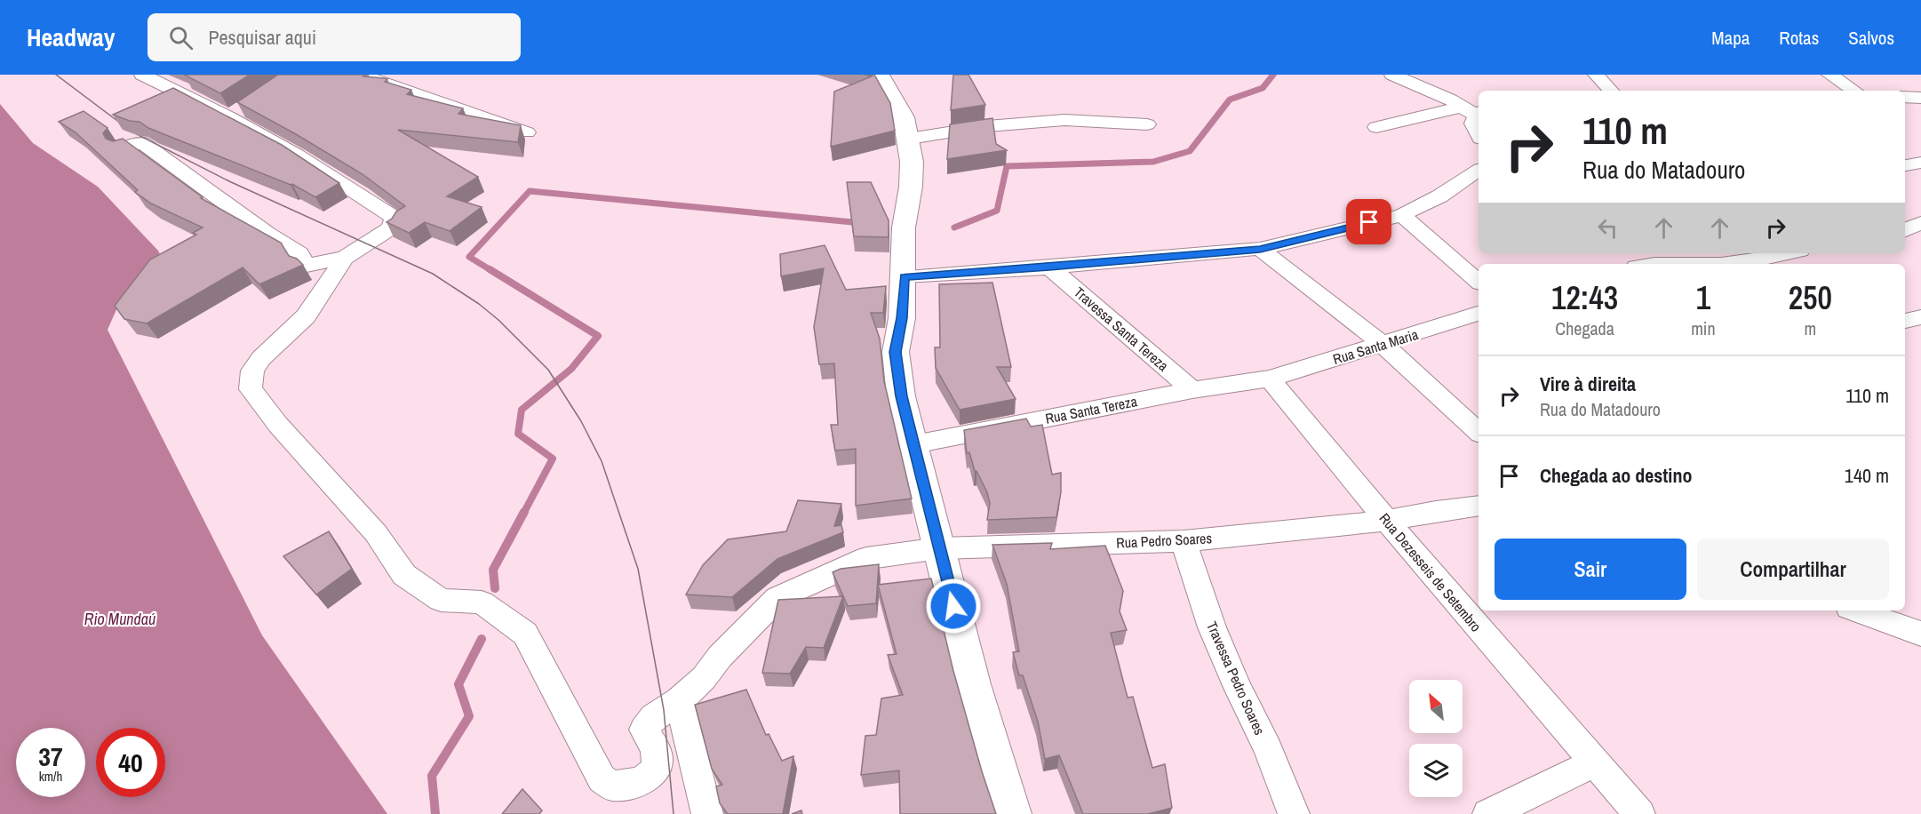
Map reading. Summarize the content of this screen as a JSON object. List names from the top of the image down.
{
  "streets": {
    "street": [
      "Travessa Santa Tereza",
      "Rua Santa Maria",
      "Rua Santa Tereza",
      "Rua Pedro Soares",
      "Rua Dezesseis de Setembro",
      "Travessa Pedro Soares"
    ]
  },
  "crossings": [
    ["Travessa Santa Tereza", "Rua Santa Tereza"],
    ["Rua Santa Maria", "Rua Santa Tereza"],
    ["Rua Santa Maria", "Rua Dezesseis de Setembro"],
    ["Rua Santa Tereza", "Rua Dezesseis de Setembro"],
    ["Rua Pedro Soares", "Rua Dezesseis de Setembro"],
    ["Rua Pedro Soares", "Travessa Pedro Soares"]
  ],
  "water": ["Rio Mundaú"],
  "north": "top left",
  "page": {
    "header": "Headway",
    "search": "Pesquisar aqui",
    "nav": ["Mapa", "Rotas", "Salvos"],
    "turn": ["110 m", "Rua do Matadouro"],
    "eta": [
      "12:43",
      "Chegada",
      "1",
      "min",
      "250",
      "m"
    ],
    "list": [
      {
        "name": "Vire à direita",
        "note": "Rua do Matadouro",
        "value": "110 m"
      },
      {
        "name": "Chegada ao destino",
        "value": "140 m"
      }
    ],
    "buttons": ["Sair", "Compartilhar"],
    "speed": "37 km/h",
    "limit": "40"
  }
}
